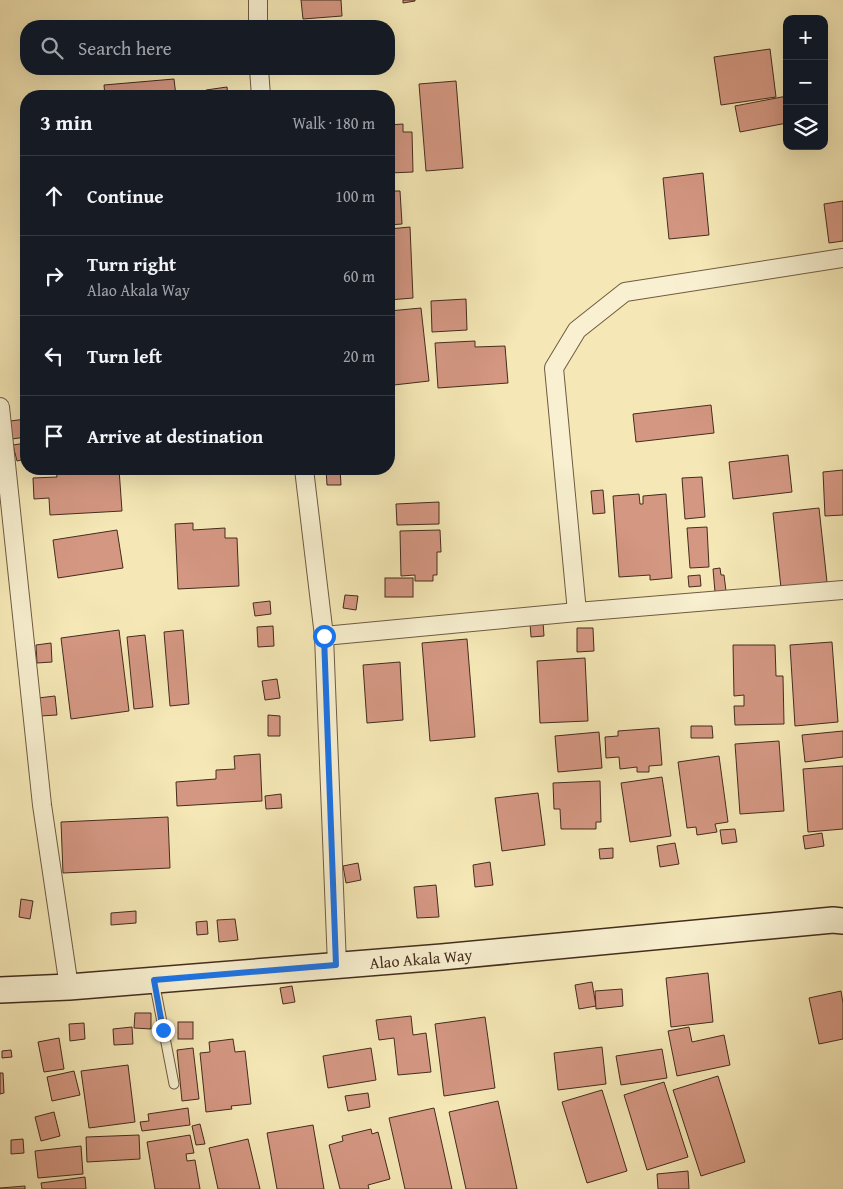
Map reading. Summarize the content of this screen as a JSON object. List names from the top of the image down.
{
  "streets": {
    "street": ["Alao Akala Way"]
  },
  "page": {
    "map_buttons": ["+", "−"],
    "search": "Search here",
    "heading": ["3 min", "Walk · 180 m"],
    "list": [
      ["Continue", "100 m"],
      ["Turn right", "Alao Akala Way", "60 m"],
      ["Turn left", "20 m"],
      "Arrive at destination"
    ]
  }
}
